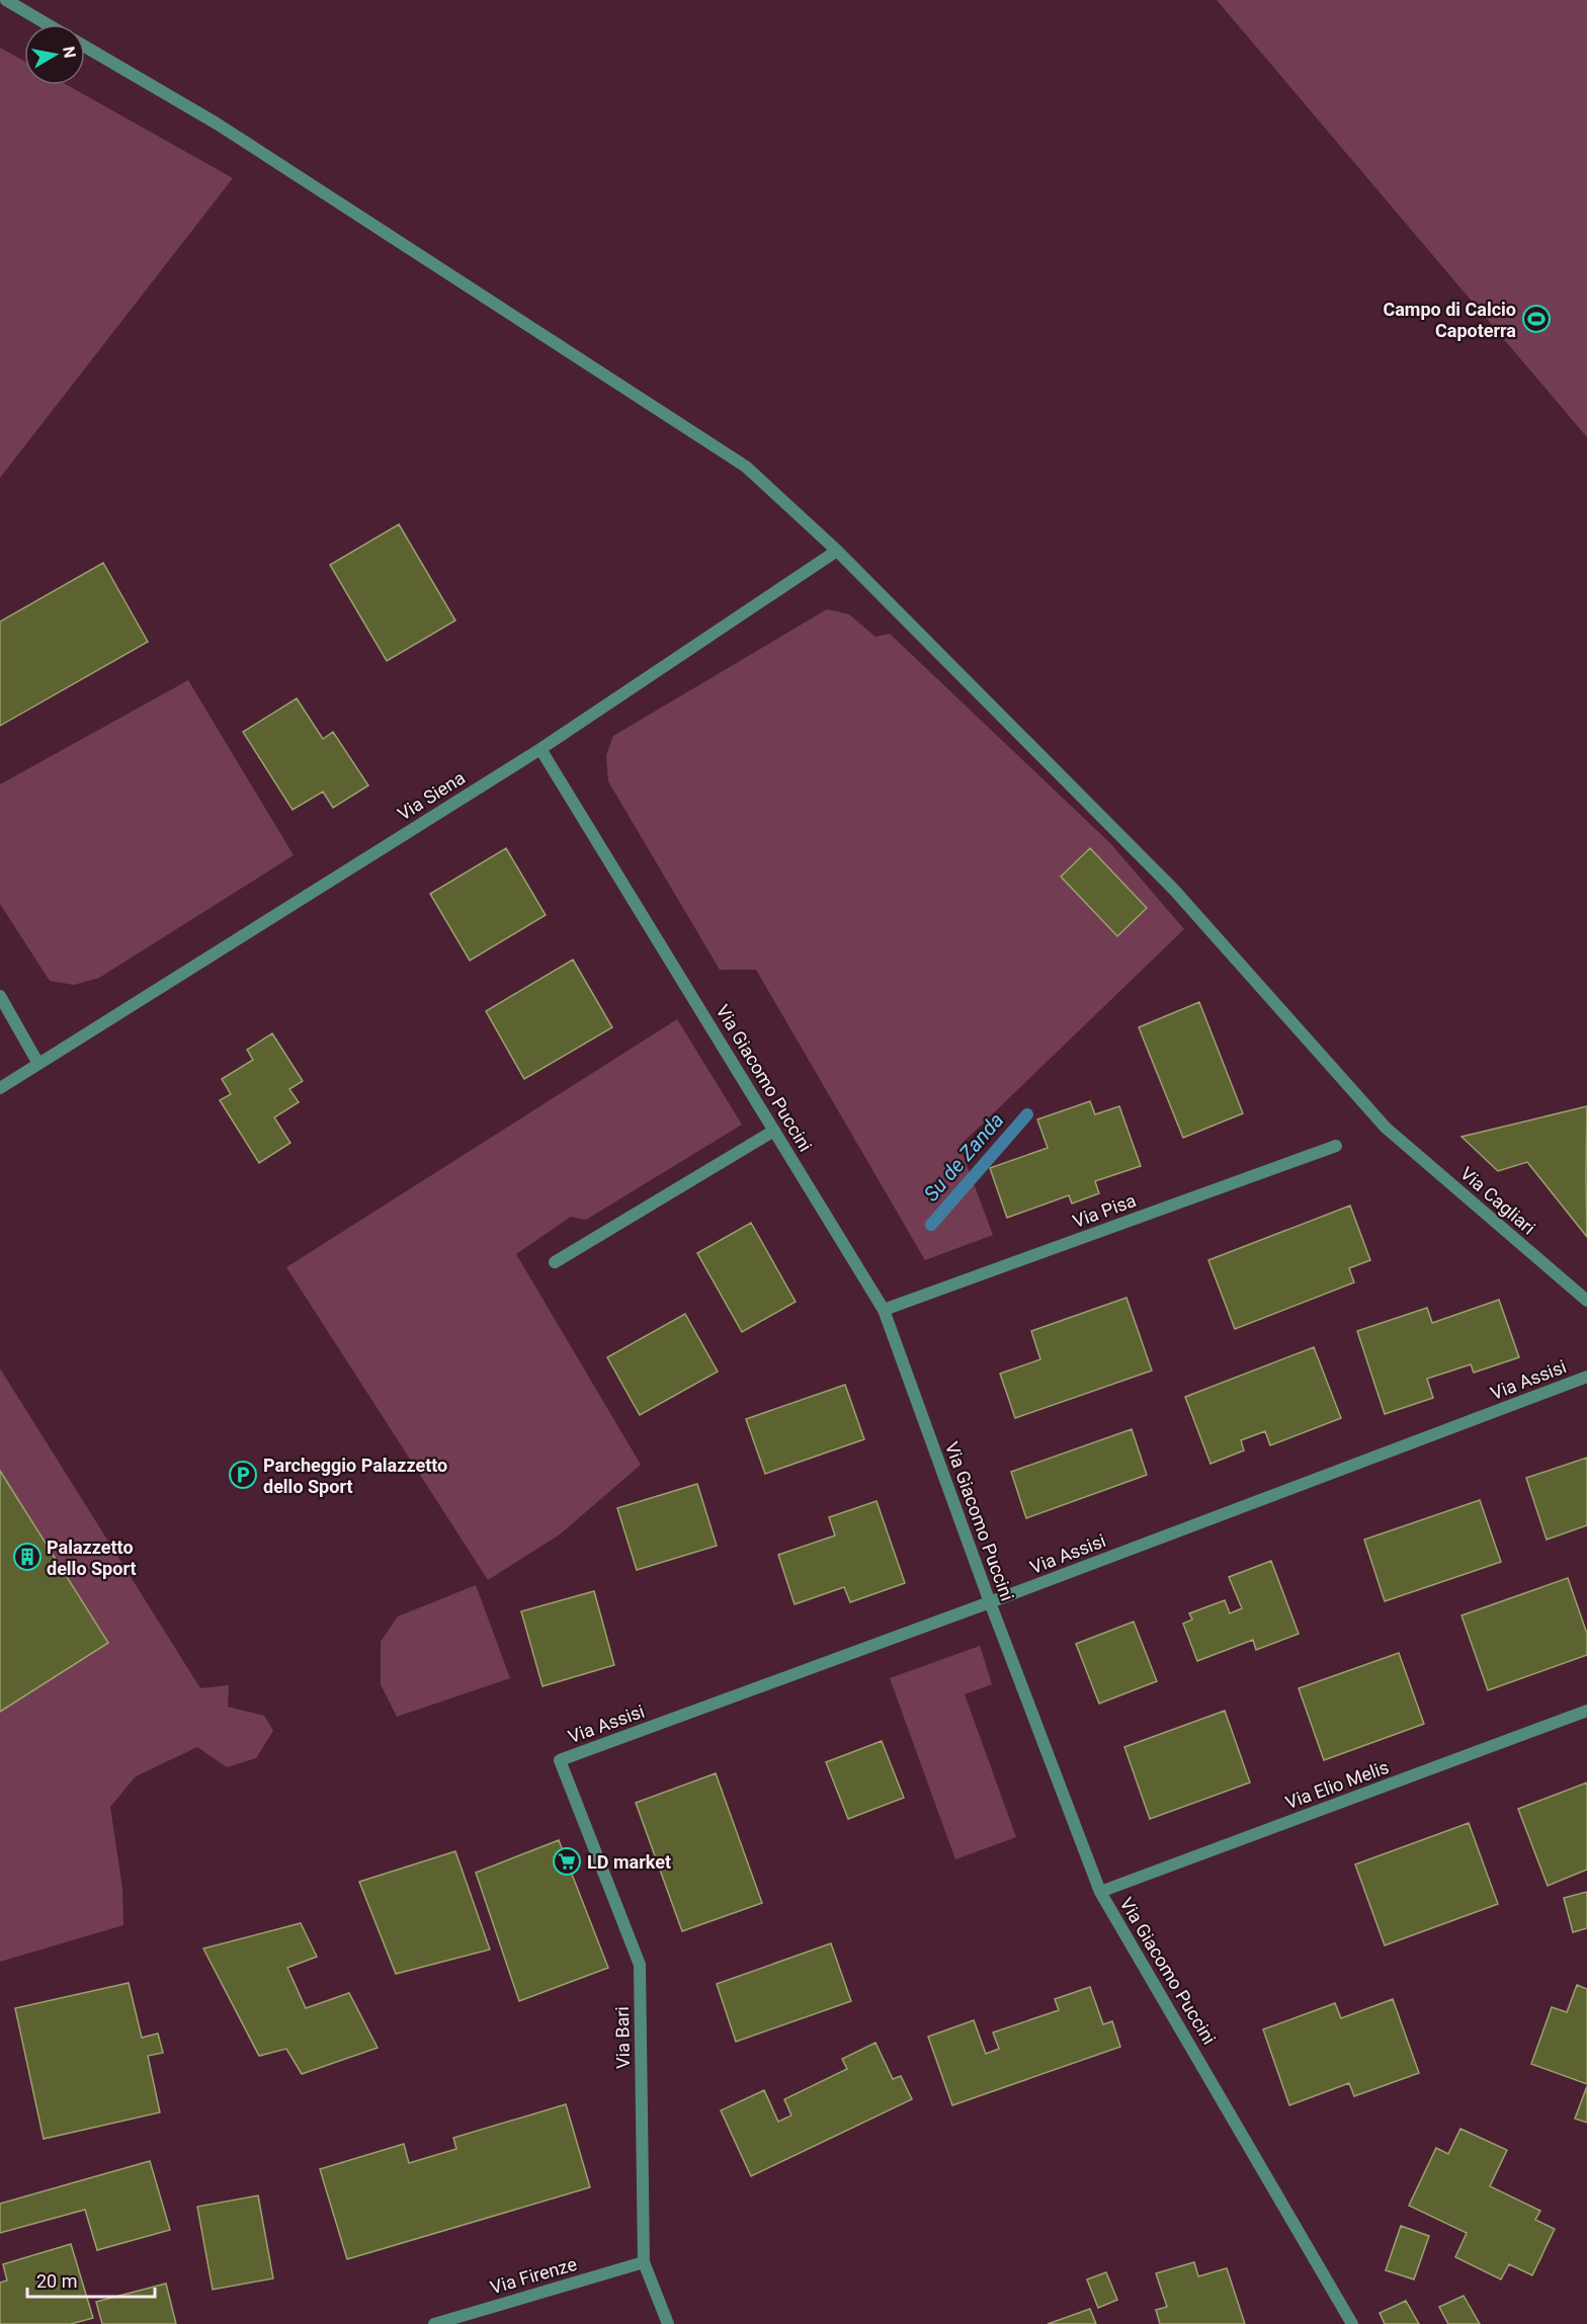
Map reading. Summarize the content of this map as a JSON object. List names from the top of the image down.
{
  "streets": {
    "street": [
      "Via Siena",
      "Via Giacomo Puccini",
      "Via Cagliari",
      "Via Pisa",
      "Via Assisi",
      "Via Elio Melis",
      "Via Bari",
      "Via Firenze"
    ]
  },
  "crossings": [
    ["Via Siena", "Via Giacomo Puccini"],
    ["Via Siena", "Via Cagliari"],
    ["Via Giacomo Puccini", "Via Pisa"],
    ["Via Giacomo Puccini", "Via Assisi"],
    ["Via Giacomo Puccini", "Via Elio Melis"],
    ["Via Assisi", "Via Bari"],
    ["Via Bari", "Via Firenze"]
  ],
  "water": ["Su de Zanda"],
  "places": {
    "sports": ["Campo di Calcio Capoterra"],
    "parking": ["Parcheggio Palazzetto dello Sport"],
    "building": ["Palazzetto dello Sport"],
    "supermarket": ["LD market"]
  },
  "scale_bar": "20 m",
  "north": "right"
}
